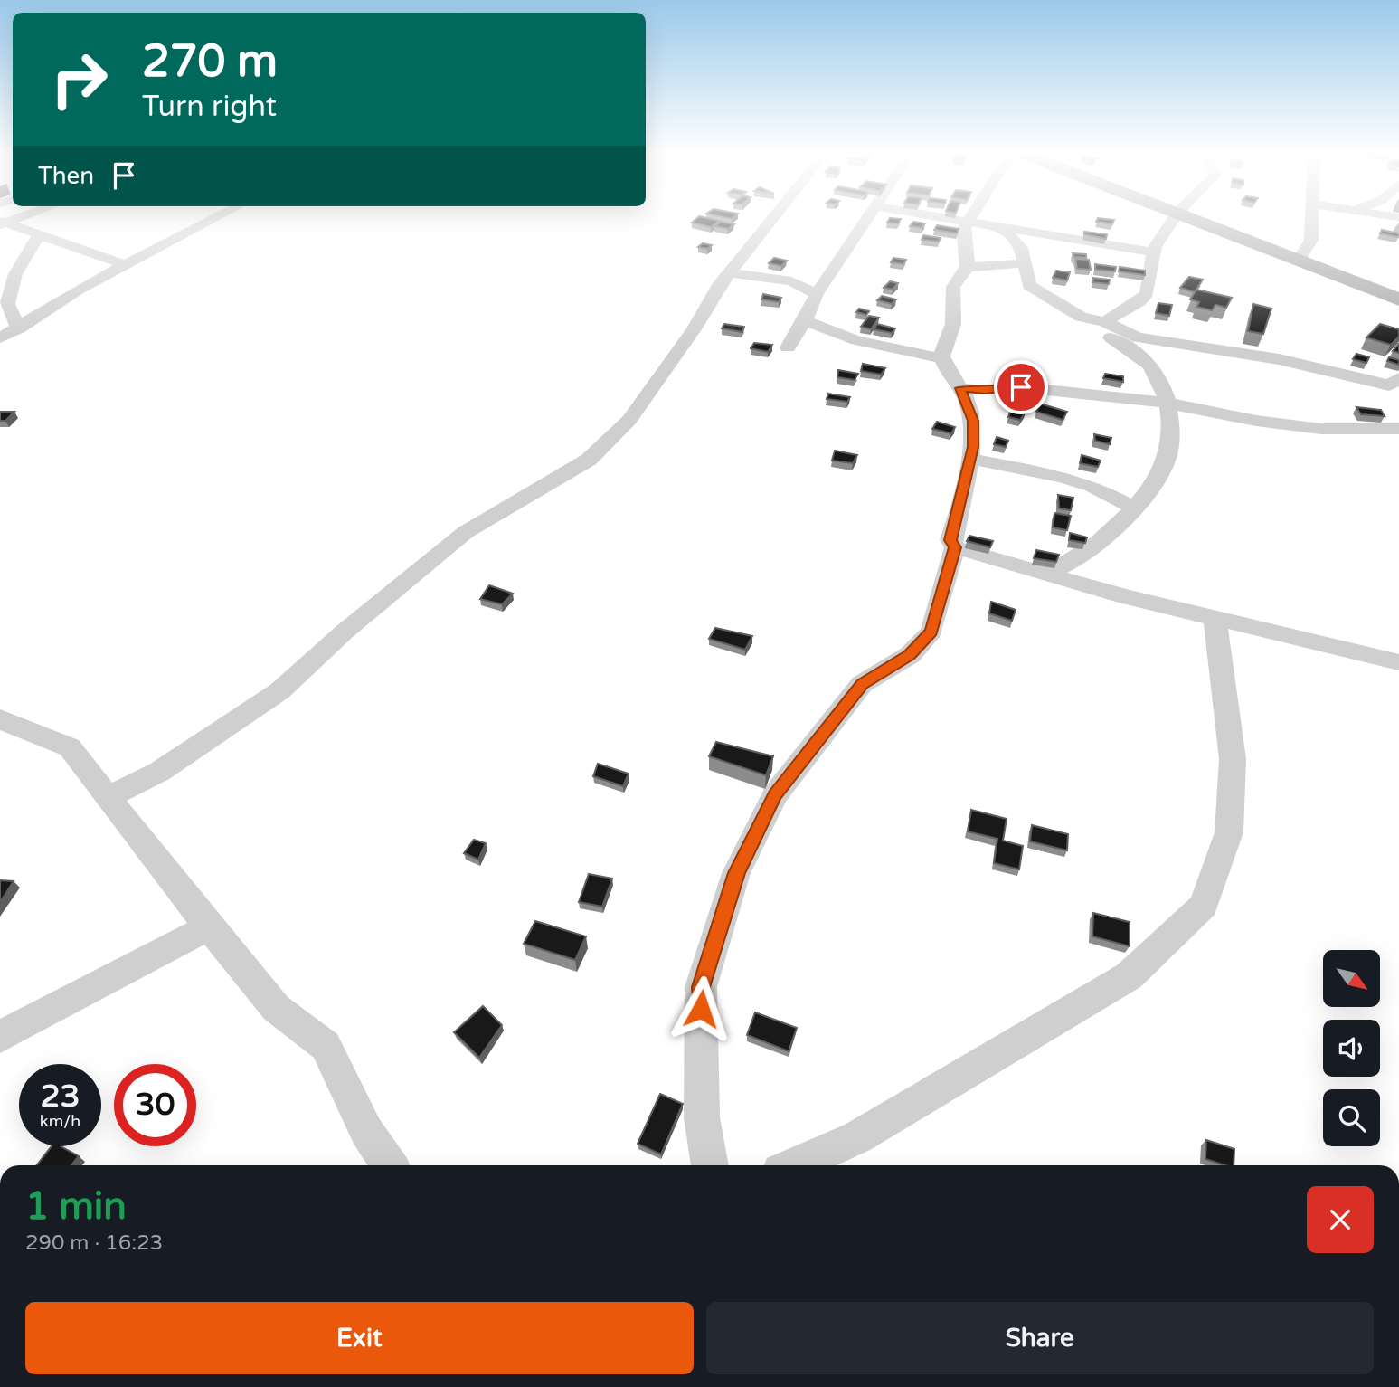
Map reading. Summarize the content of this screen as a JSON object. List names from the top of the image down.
{
  "north": "bottom right",
  "page": {
    "turn": ["270 m", "Turn right"],
    "then": "Then",
    "speed": "23 km/h",
    "limit": "30",
    "heading": ["1 min", "290 m · 16:23"],
    "buttons": ["Exit", "Share"]
  }
}
